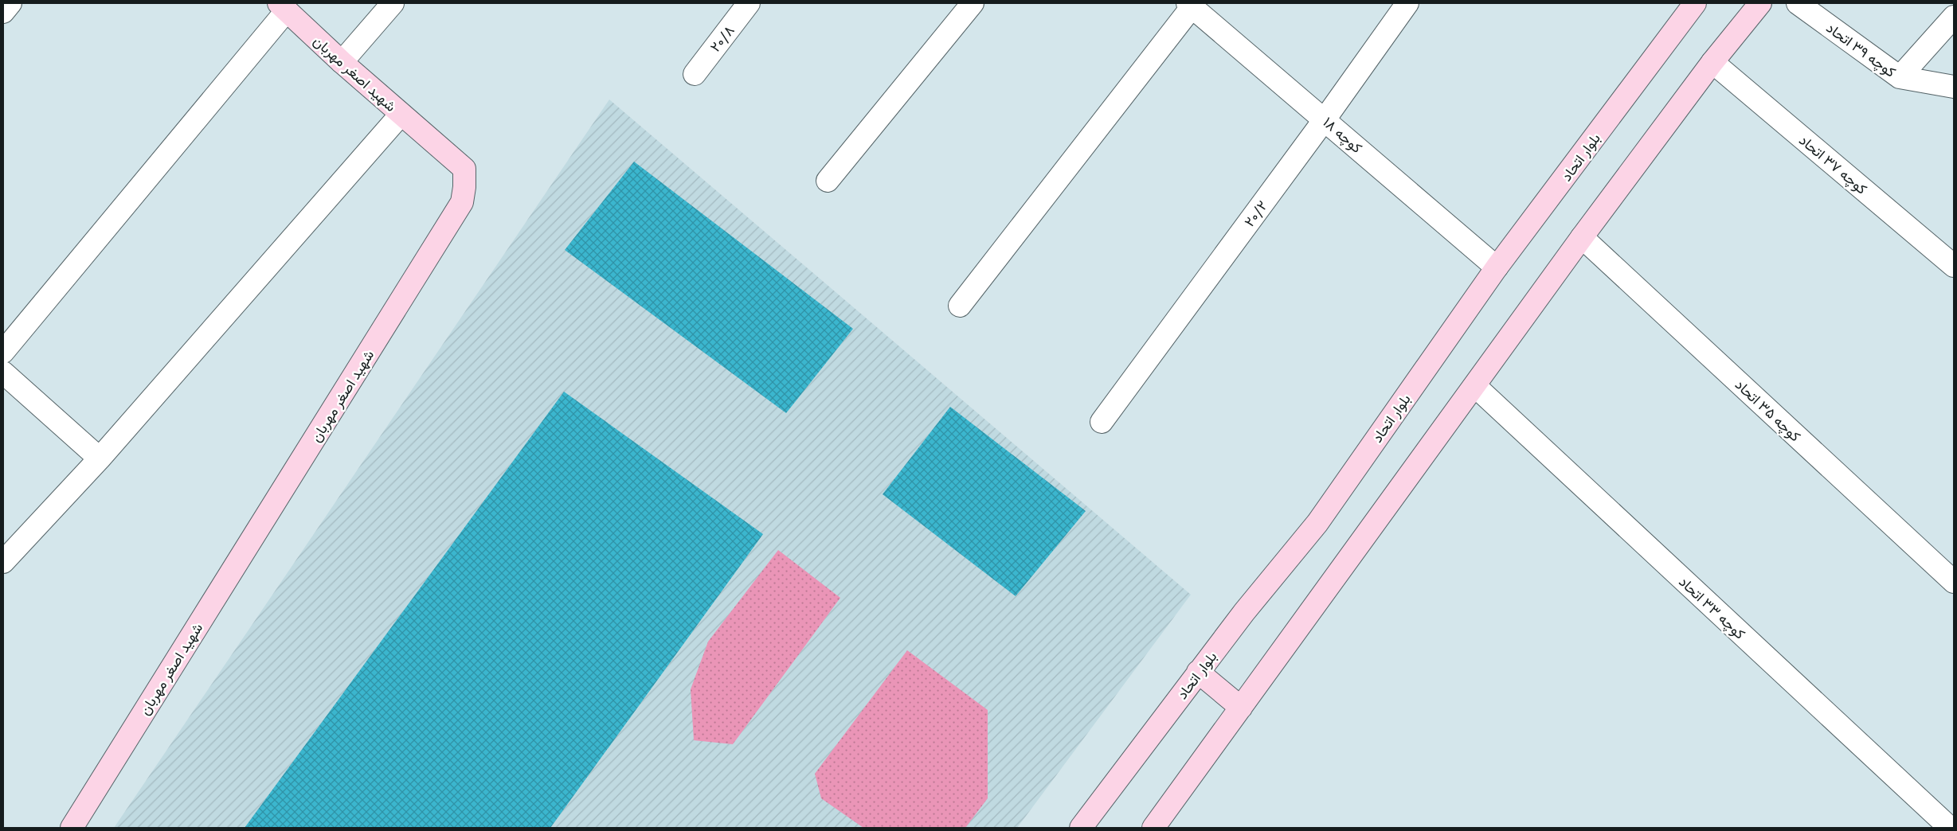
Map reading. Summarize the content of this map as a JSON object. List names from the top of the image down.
{
  "streets": {
    "main road": ["شهید اصغر مهربان", "بلوار اتحاد"],
    "street": [
      "۲۰/۸",
      "کوچه ۳۹ اتحاد",
      "کوچه ۱۸",
      "کوچه ۳۷ اتحاد",
      "۲۰/۲",
      "کوچه ۳۵ اتحاد",
      "کوچه ۳۳ اتحاد"
    ]
  },
  "crossings": [
    ["کوچه ۱۸", "بلوار اتحاد"],
    ["کوچه ۱۸", "۲۰/۲"]
  ]
}
